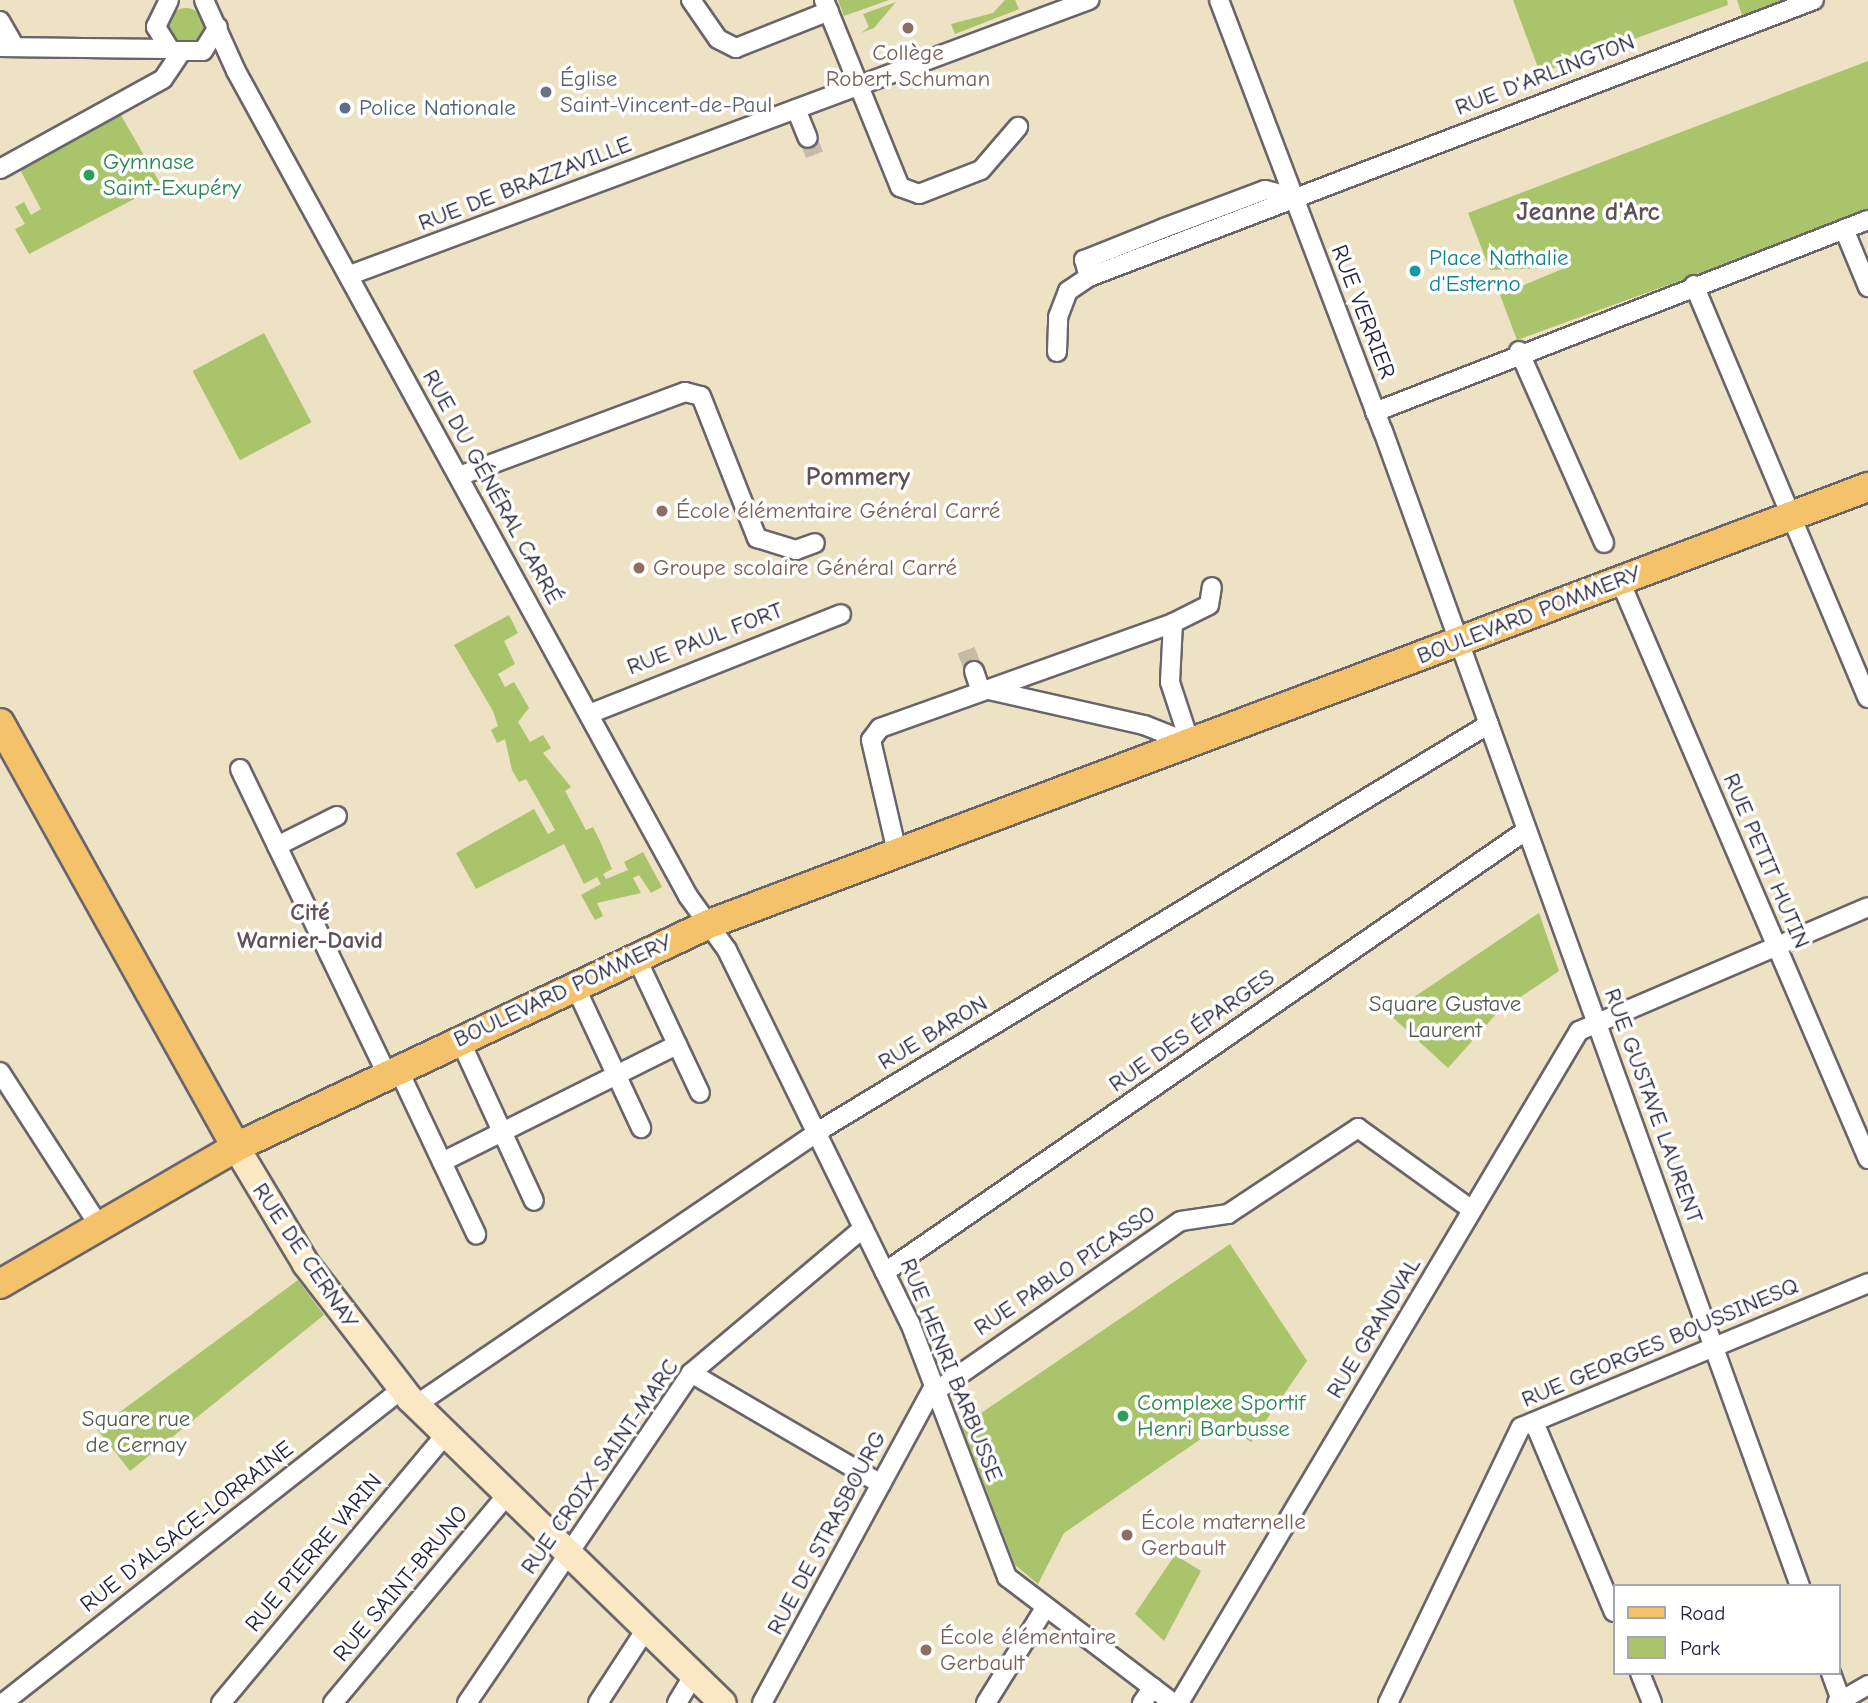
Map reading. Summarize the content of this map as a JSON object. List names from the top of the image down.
{
  "streets": {
    "main road": ["BOULEVARD POMMERY", "RUE DE CERNAY"],
    "street": [
      "RUE D'ARLINGTON",
      "RUE DE BRAZZAVILLE",
      "RUE VERRIER",
      "RUE DU GÉNÉRAL CARRÉ",
      "RUE PAUL FORT",
      "RUE PETIT HUTIN",
      "RUE DES ÉPARGES",
      "RUE BARON",
      "RUE GUSTAVE LAURENT",
      "RUE PABLO PICASSO",
      "RUE GRANDVAL",
      "RUE GEORGES BOUSSINESQ",
      "RUE HENRI BARBUSSE",
      "RUE CROIX SAINT-MARC",
      "RUE D'ALSACE-LORRAINE",
      "RUE DE STRASBOURG",
      "RUE PIERRE VARIN",
      "RUE SAINT-BRUNO"
    ]
  },
  "crossings": [
    ["RUE D'ARLINGTON", "RUE VERRIER"],
    ["RUE DE BRAZZAVILLE", "RUE DU GÉNÉRAL CARRÉ"],
    ["RUE VERRIER", "BOULEVARD POMMERY"],
    ["RUE VERRIER", "RUE GUSTAVE LAURENT"],
    ["RUE DU GÉNÉRAL CARRÉ", "BOULEVARD POMMERY"],
    ["RUE DU GÉNÉRAL CARRÉ", "RUE PAUL FORT"],
    ["RUE DU GÉNÉRAL CARRÉ", "RUE HENRI BARBUSSE"],
    ["BOULEVARD POMMERY", "RUE PETIT HUTIN"],
    ["BOULEVARD POMMERY", "RUE GUSTAVE LAURENT"],
    ["BOULEVARD POMMERY", "RUE DE CERNAY"],
    ["BOULEVARD POMMERY", "RUE HENRI BARBUSSE"],
    ["RUE PETIT HUTIN", "RUE GRANDVAL"],
    ["RUE DES ÉPARGES", "RUE GUSTAVE LAURENT"],
    ["RUE DES ÉPARGES", "RUE HENRI BARBUSSE"],
    ["RUE BARON", "RUE GUSTAVE LAURENT"],
    ["RUE BARON", "RUE DE CERNAY"],
    ["RUE BARON", "RUE HENRI BARBUSSE"],
    ["RUE BARON", "RUE D'ALSACE-LORRAINE"],
    ["RUE GUSTAVE LAURENT", "RUE GRANDVAL"],
    ["RUE GUSTAVE LAURENT", "RUE GEORGES BOUSSINESQ"],
    ["RUE DE CERNAY", "RUE CROIX SAINT-MARC"],
    ["RUE DE CERNAY", "RUE D'ALSACE-LORRAINE"],
    ["RUE DE CERNAY", "RUE PIERRE VARIN"],
    ["RUE DE CERNAY", "RUE SAINT-BRUNO"],
    ["RUE PABLO PICASSO", "RUE GRANDVAL"],
    ["RUE PABLO PICASSO", "RUE HENRI BARBUSSE"],
    ["RUE PABLO PICASSO", "RUE DE STRASBOURG"],
    ["RUE HENRI BARBUSSE", "RUE CROIX SAINT-MARC"],
    ["RUE HENRI BARBUSSE", "RUE DE STRASBOURG"]
  ],
  "districts": ["Jeanne d'Arc", "Pommery", "Cité Warnier-David"],
  "parks": ["Square Gustave Laurent", "Square rue de Cernay"],
  "places": [
    "Collège Robert Schuman",
    "Église Saint-Vincent-de-Paul",
    "Police Nationale",
    "Gymnase Saint-Exupéry",
    "Place Nathalie d'Esterno",
    "École élémentaire Général Carré",
    "Groupe scolaire Général Carré",
    "Complexe Sportif Henri Barbusse",
    "École maternelle Gerbault",
    "École élémentaire Gerbault"
  ],
  "legend": ["Road", "Park"]
}
